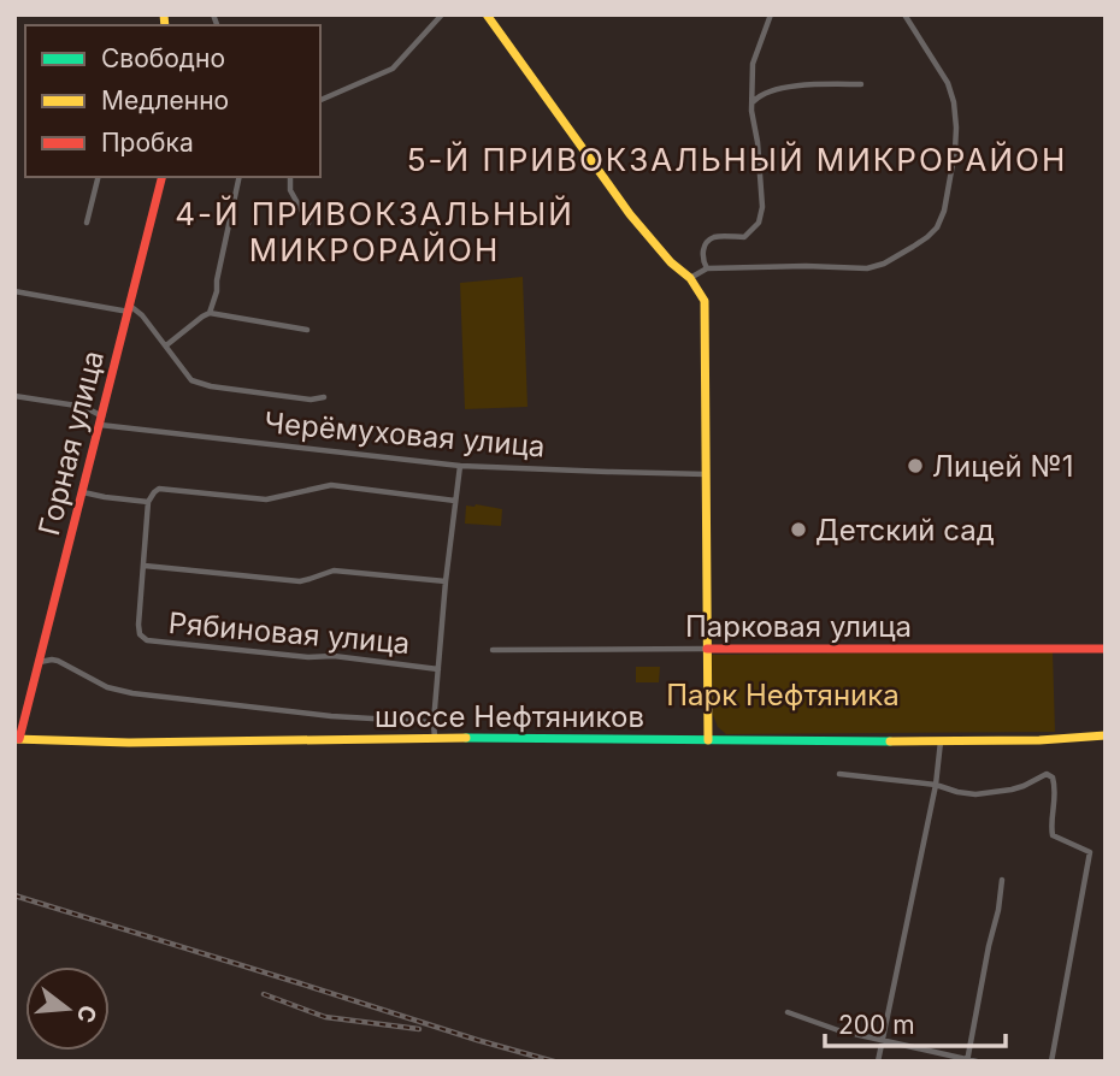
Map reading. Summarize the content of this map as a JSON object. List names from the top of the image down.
{
  "streets": {
    "street": [
      "Черёмуховая улица",
      "Горная улица",
      "Парковая улица",
      "Рябиновая улица",
      "шоссе Нефтяников"
    ]
  },
  "crossings": [
    ["Черёмуховая улица", "Горная улица"],
    ["Горная улица", "шоссе Нефтяников"]
  ],
  "districts": ["5-Й ПРИВОКЗАЛЬНЫЙ МИКРОРАЙОН", "4-Й ПРИВОКЗАЛЬНЫЙ МИКРОРАЙОН"],
  "parks": ["Парк Нефтяника"],
  "places": ["Лицей №1", "Детский сад"],
  "legend": ["Свободно", "Медленно", "Пробка"],
  "scale_bar": "200 m",
  "north": "right"
}
